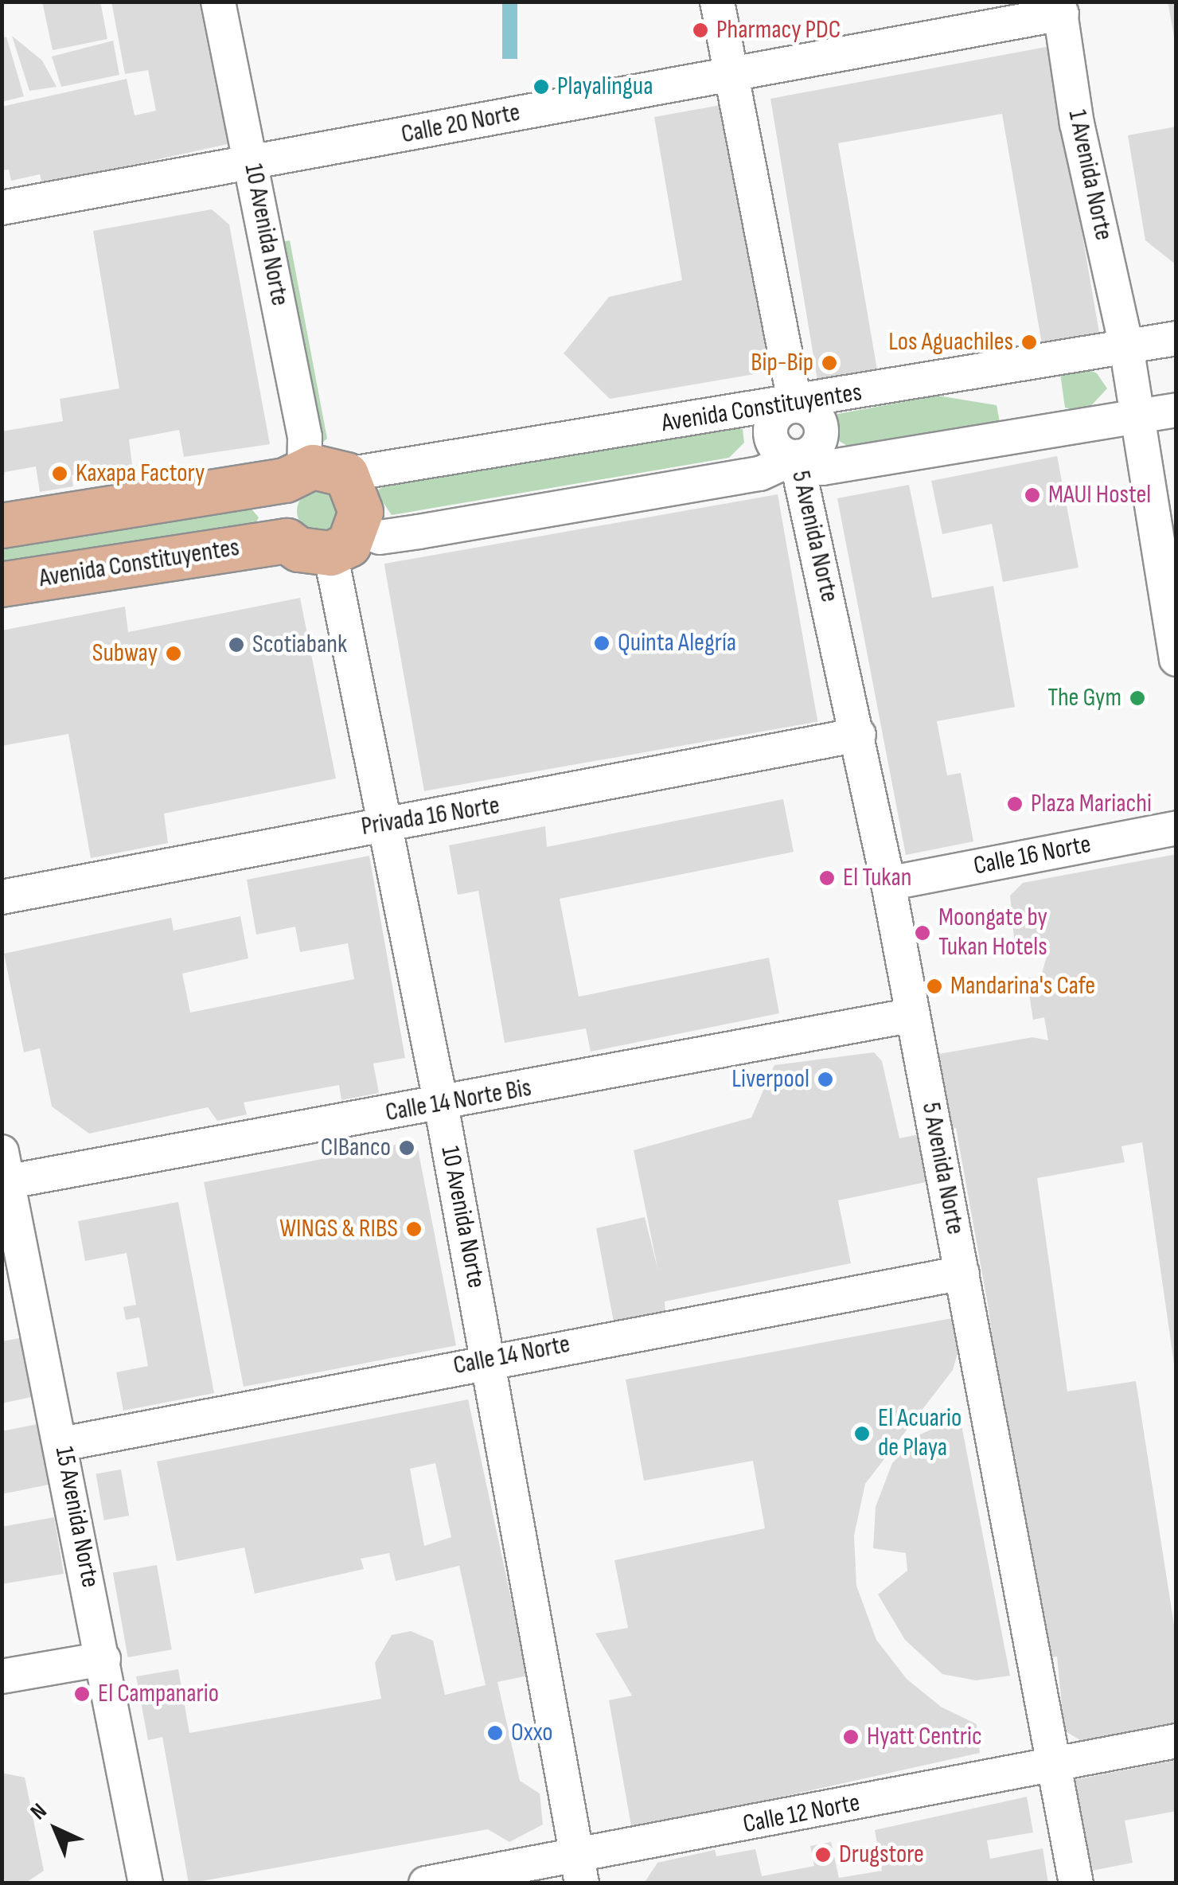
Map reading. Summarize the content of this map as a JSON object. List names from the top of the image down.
{
  "streets": {
    "main road": ["Avenida Constituyentes"],
    "street": [
      "Calle 20 Norte",
      "1 Avenida Norte",
      "10 Avenida Norte",
      "5 Avenida Norte",
      "Privada 16 Norte",
      "Calle 16 Norte",
      "Calle 14 Norte Bis",
      "Calle 14 Norte",
      "15 Avenida Norte",
      "Calle 12 Norte"
    ]
  },
  "crossings": [
    ["Calle 20 Norte", "1 Avenida Norte"],
    ["Calle 20 Norte", "10 Avenida Norte"],
    ["1 Avenida Norte", "Avenida Constituyentes"],
    ["10 Avenida Norte", "Avenida Constituyentes"],
    ["10 Avenida Norte", "Privada 16 Norte"],
    ["10 Avenida Norte", "Calle 14 Norte Bis"],
    ["10 Avenida Norte", "Calle 14 Norte"],
    ["10 Avenida Norte", "Calle 12 Norte"],
    ["Avenida Constituyentes", "5 Avenida Norte"],
    ["5 Avenida Norte", "Privada 16 Norte"],
    ["5 Avenida Norte", "Calle 16 Norte"],
    ["5 Avenida Norte", "Calle 14 Norte Bis"],
    ["5 Avenida Norte", "Calle 14 Norte"],
    ["5 Avenida Norte", "Calle 12 Norte"],
    ["Calle 14 Norte Bis", "15 Avenida Norte"],
    ["Calle 14 Norte", "15 Avenida Norte"]
  ],
  "places": [
    "Pharmacy PDC",
    "Playalingua",
    "Los Aguachiles",
    "Bip-Bip",
    "Kaxapa Factory",
    "MAUI Hostel",
    "Quinta Alegría",
    "Scotiabank",
    "Subway",
    "The Gym",
    "Plaza Mariachi",
    "El Tukan",
    "Moongate by Tukan Hotels",
    "Mandarina's Cafe",
    "Liverpool",
    "CIBanco",
    "WINGS & RIBS",
    "El Acuario de Playa",
    "El Campanario",
    "Oxxo",
    "Hyatt Centric",
    "Drugstore"
  ],
  "north": "top left"
}
